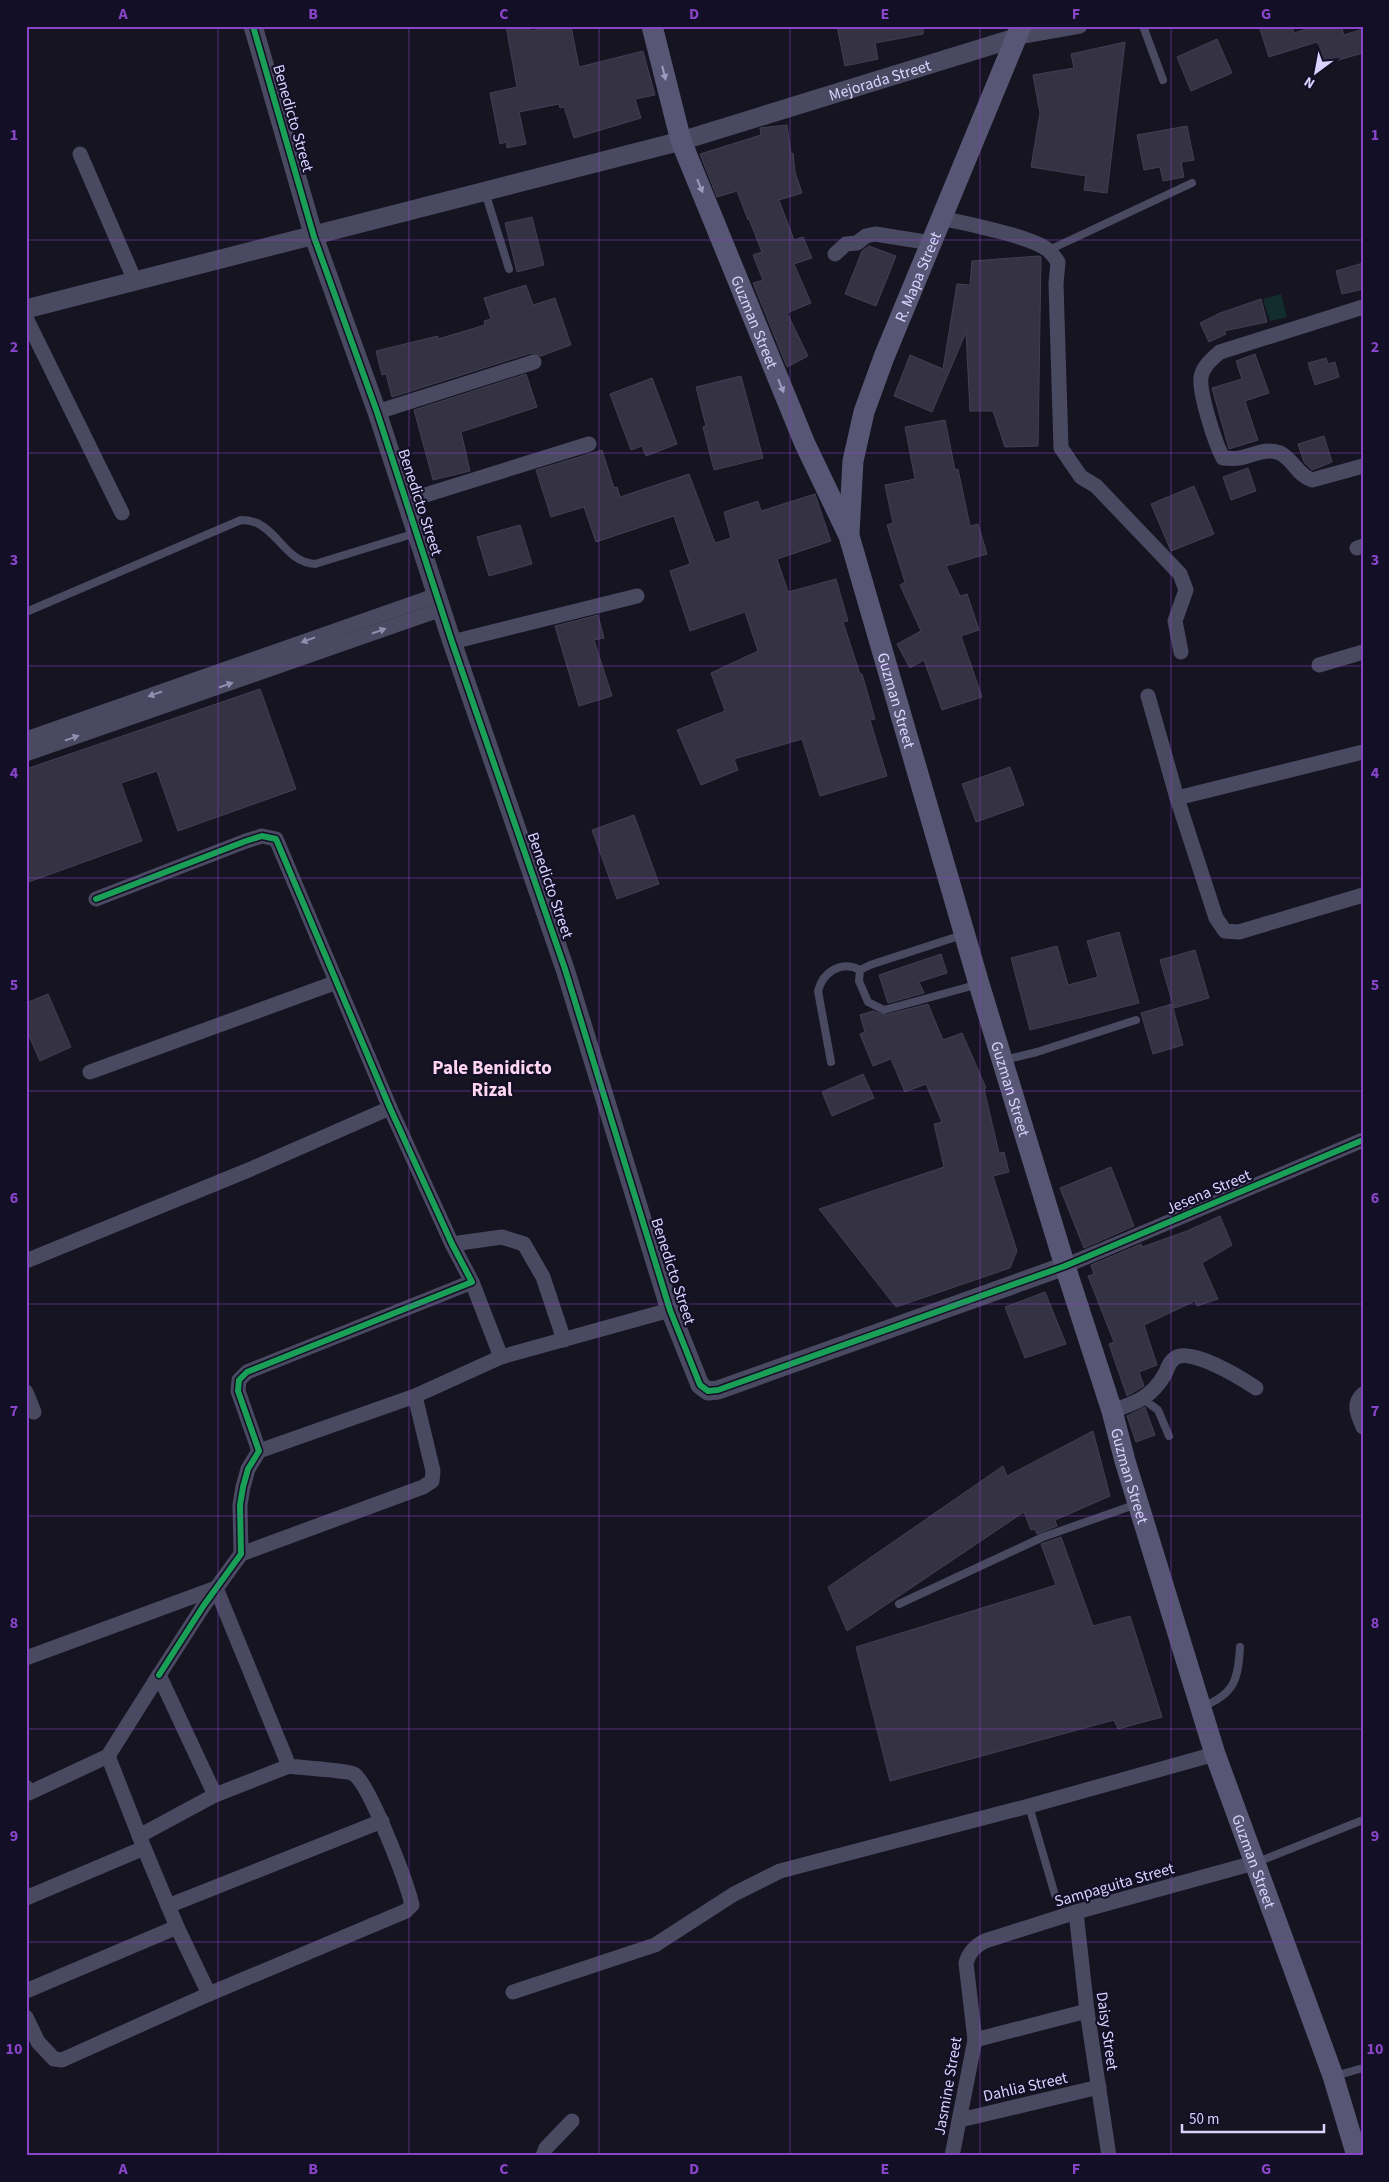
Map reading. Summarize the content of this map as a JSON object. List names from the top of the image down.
{
  "streets": {
    "main road": ["R. Mapa Street", "Guzman Street"],
    "street": [
      "Mejorada Street",
      "Benedicto Street",
      "Jesena Street",
      "Sampaguita Street",
      "Daisy Street",
      "Jasmine Street",
      "Dahlia Street"
    ]
  },
  "crossings": [
    ["Mejorada Street", "Benedicto Street"],
    ["Mejorada Street", "R. Mapa Street"],
    ["Mejorada Street", "Guzman Street"],
    ["Benedicto Street", "Guzman Street"],
    ["Benedicto Street", "Jesena Street"],
    ["R. Mapa Street", "Guzman Street"],
    ["Guzman Street", "Jesena Street"],
    ["Guzman Street", "Sampaguita Street"],
    ["Sampaguita Street", "Daisy Street"],
    ["Sampaguita Street", "Jasmine Street"],
    ["Daisy Street", "Dahlia Street"],
    ["Jasmine Street", "Dahlia Street"]
  ],
  "districts": ["Pale Benidicto Rizal"],
  "scale_bar": "50 m",
  "north": "bottom left",
  "grid": {
    "columns": [
      "A",
      "B",
      "C",
      "D",
      "E",
      "F",
      "G"
    ],
    "rows": [
      "1",
      "2",
      "3",
      "4",
      "5",
      "6",
      "7",
      "8",
      "9",
      "10"
    ]
  }
}
